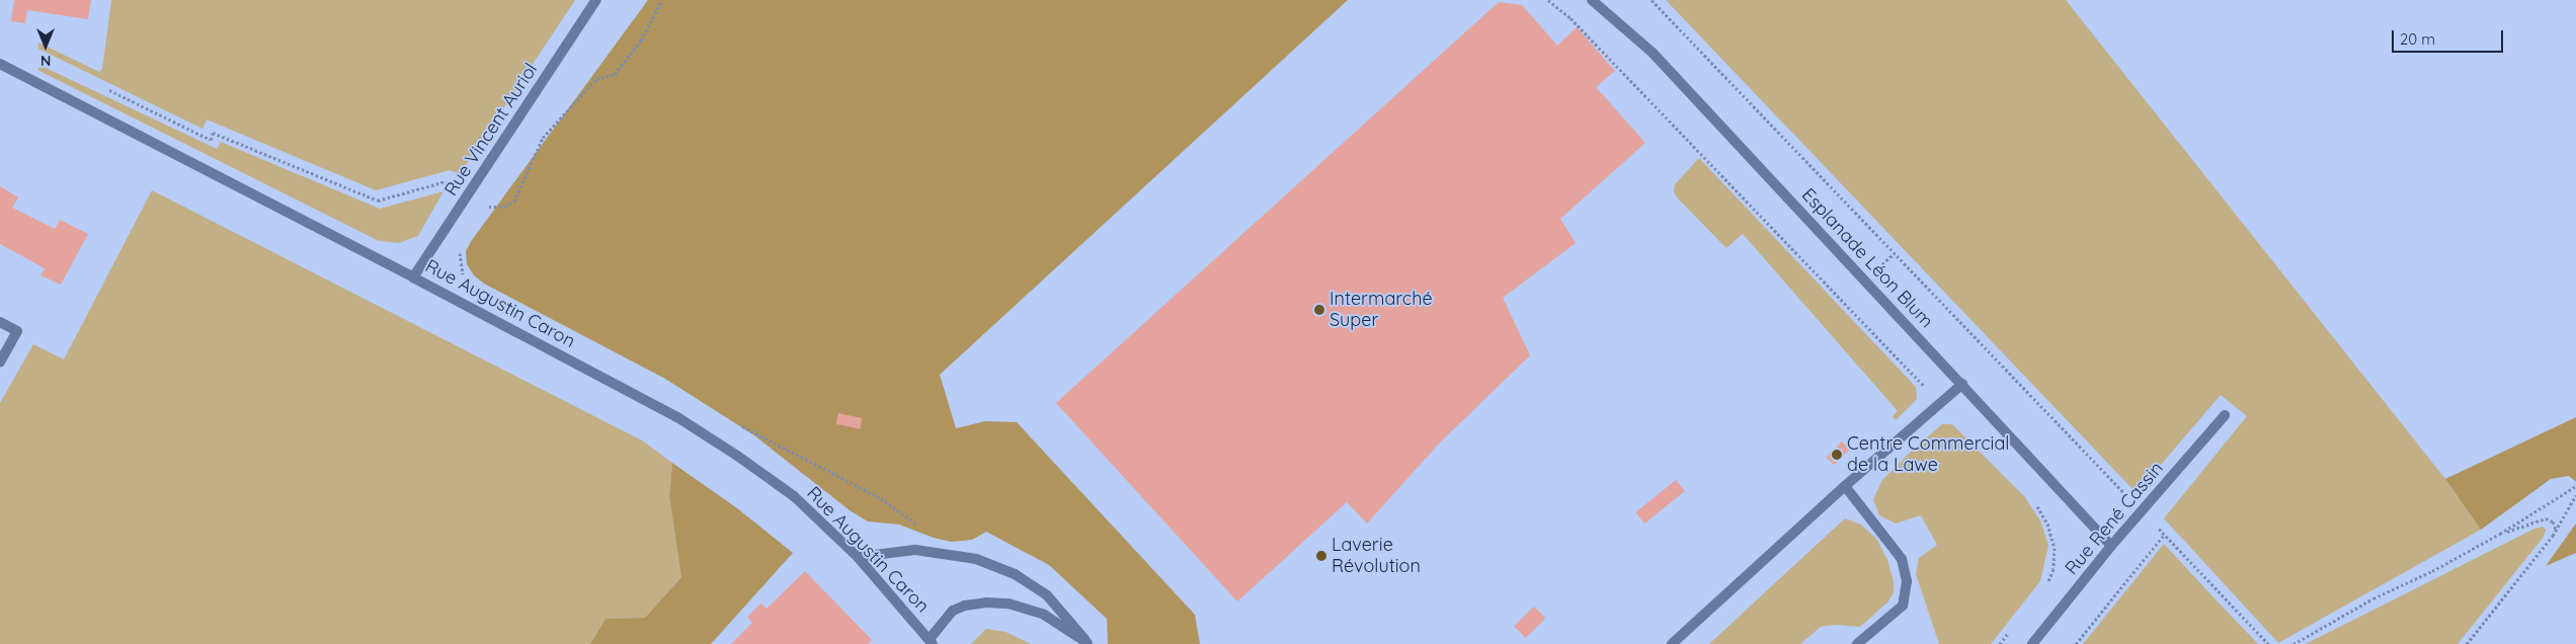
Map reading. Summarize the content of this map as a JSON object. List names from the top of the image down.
{
  "streets": {
    "street": [
      "Rue Vincent Auriol",
      "Esplanade Léon Blum",
      "Rue Augustin Caron",
      "Rue René Cassin"
    ]
  },
  "crossings": [
    ["Rue Vincent Auriol", "Rue Augustin Caron"],
    ["Esplanade Léon Blum", "Rue René Cassin"]
  ],
  "places": ["Intermarché Super", "Centre Commercial de la Lawe", "Laverie Révolution"],
  "scale_bar": "20 m",
  "north": "bottom"
}
